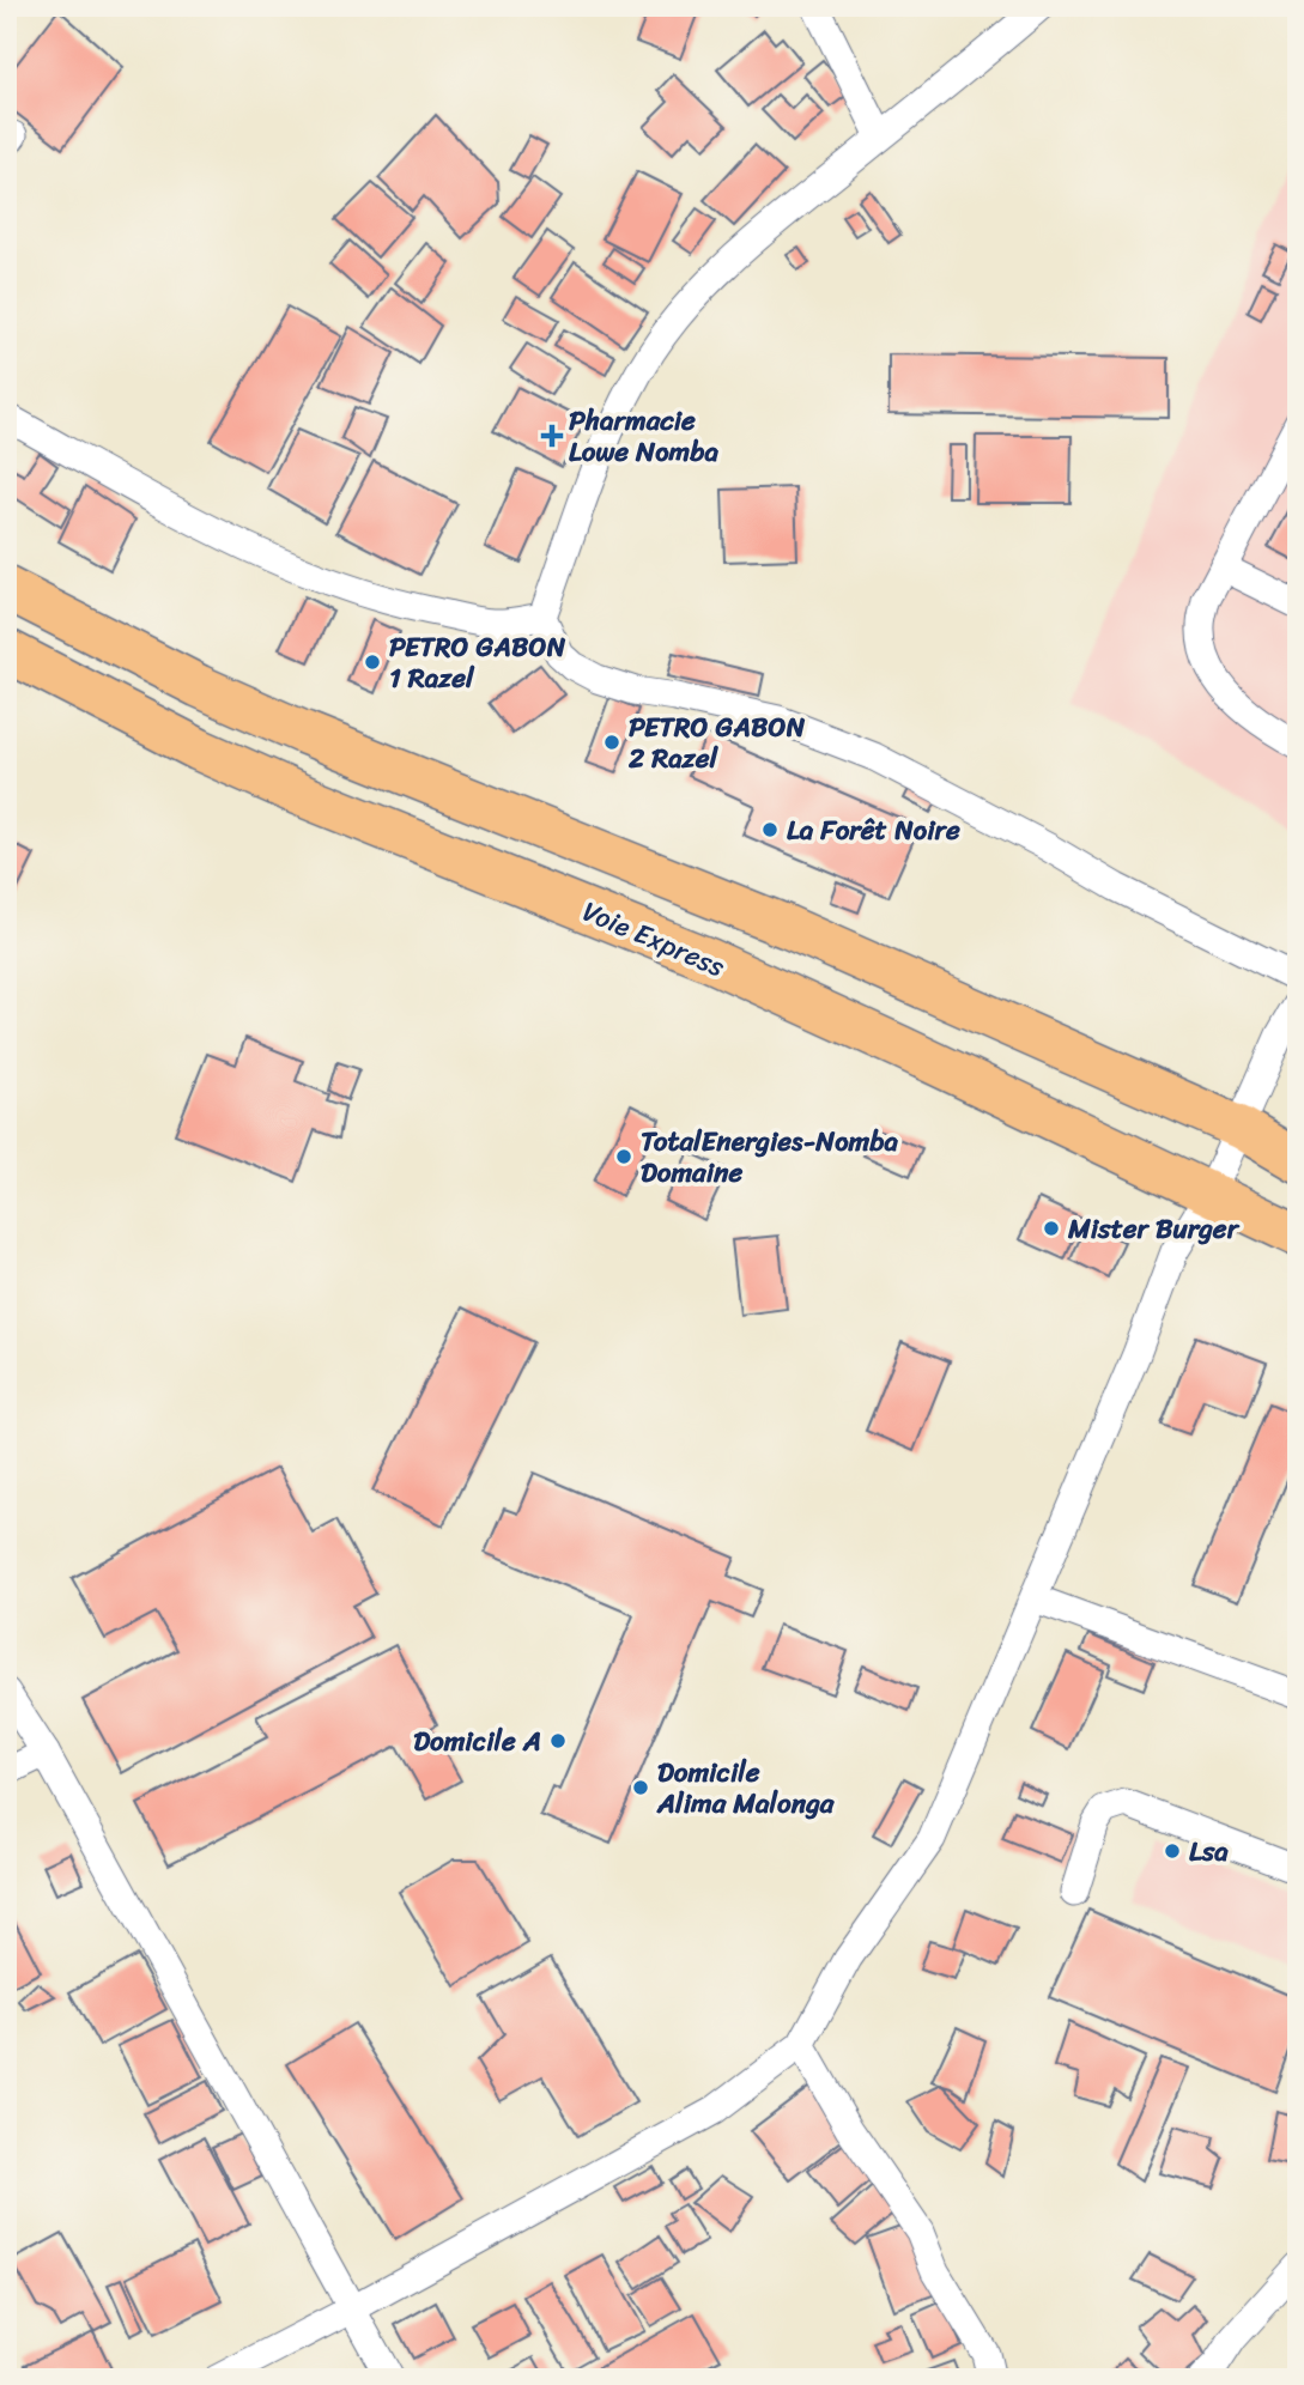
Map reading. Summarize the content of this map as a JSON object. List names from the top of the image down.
{
  "streets": {
    "highway": ["Voie Express"]
  },
  "places": {
    "health": ["Pharmacie Lowe Nomba"],
    "other": [
      "PETRO GABON 1 Razel",
      "PETRO GABON 2 Razel",
      "La Forêt Noire",
      "TotalEnergies-Nomba Domaine",
      "Mister Burger",
      "Domicile A",
      "Domicile Alima Malonga",
      "Lsa"
    ]
  }
}
